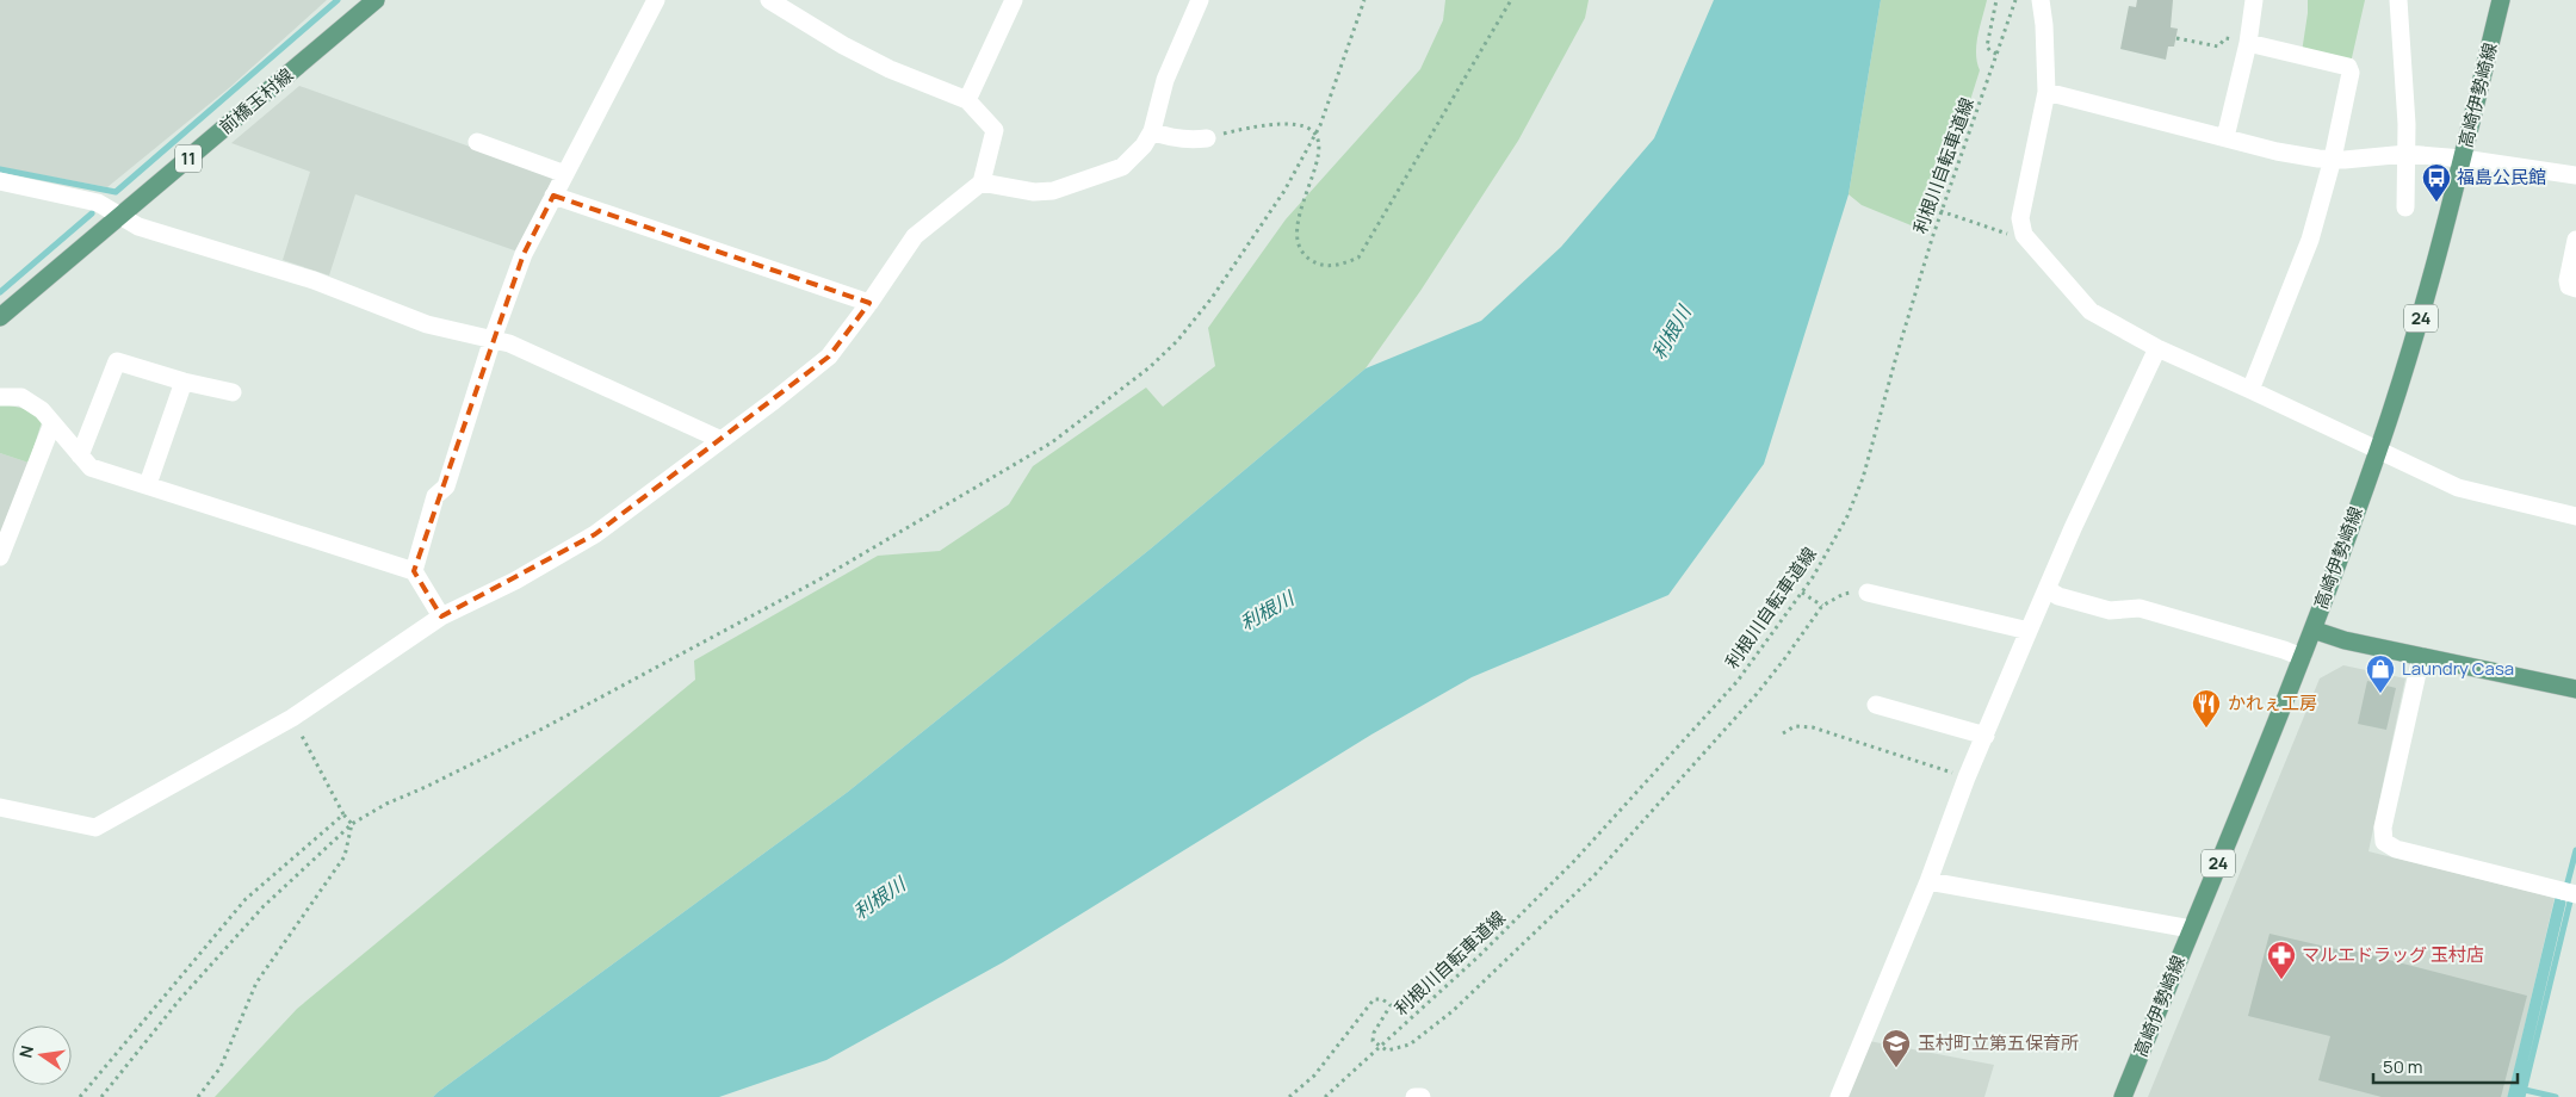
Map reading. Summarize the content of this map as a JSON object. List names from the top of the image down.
{
  "streets": {
    "main road": [
      "高崎伊勢崎線",
      "前橋玉村線",
      "11",
      "24"
    ],
    "path": ["利根川自転車道線"]
  },
  "water": ["利根川"],
  "places": {
    "bus stop": ["福島公民館"],
    "shop": ["Laundry Casa"],
    "restaurant": ["かれぇ工房"],
    "pharmacy": ["マルエドラッグ 玉村店"],
    "school or university": ["玉村町立第五保育所"]
  },
  "scale_bar": "50 m",
  "north": "left"
}
